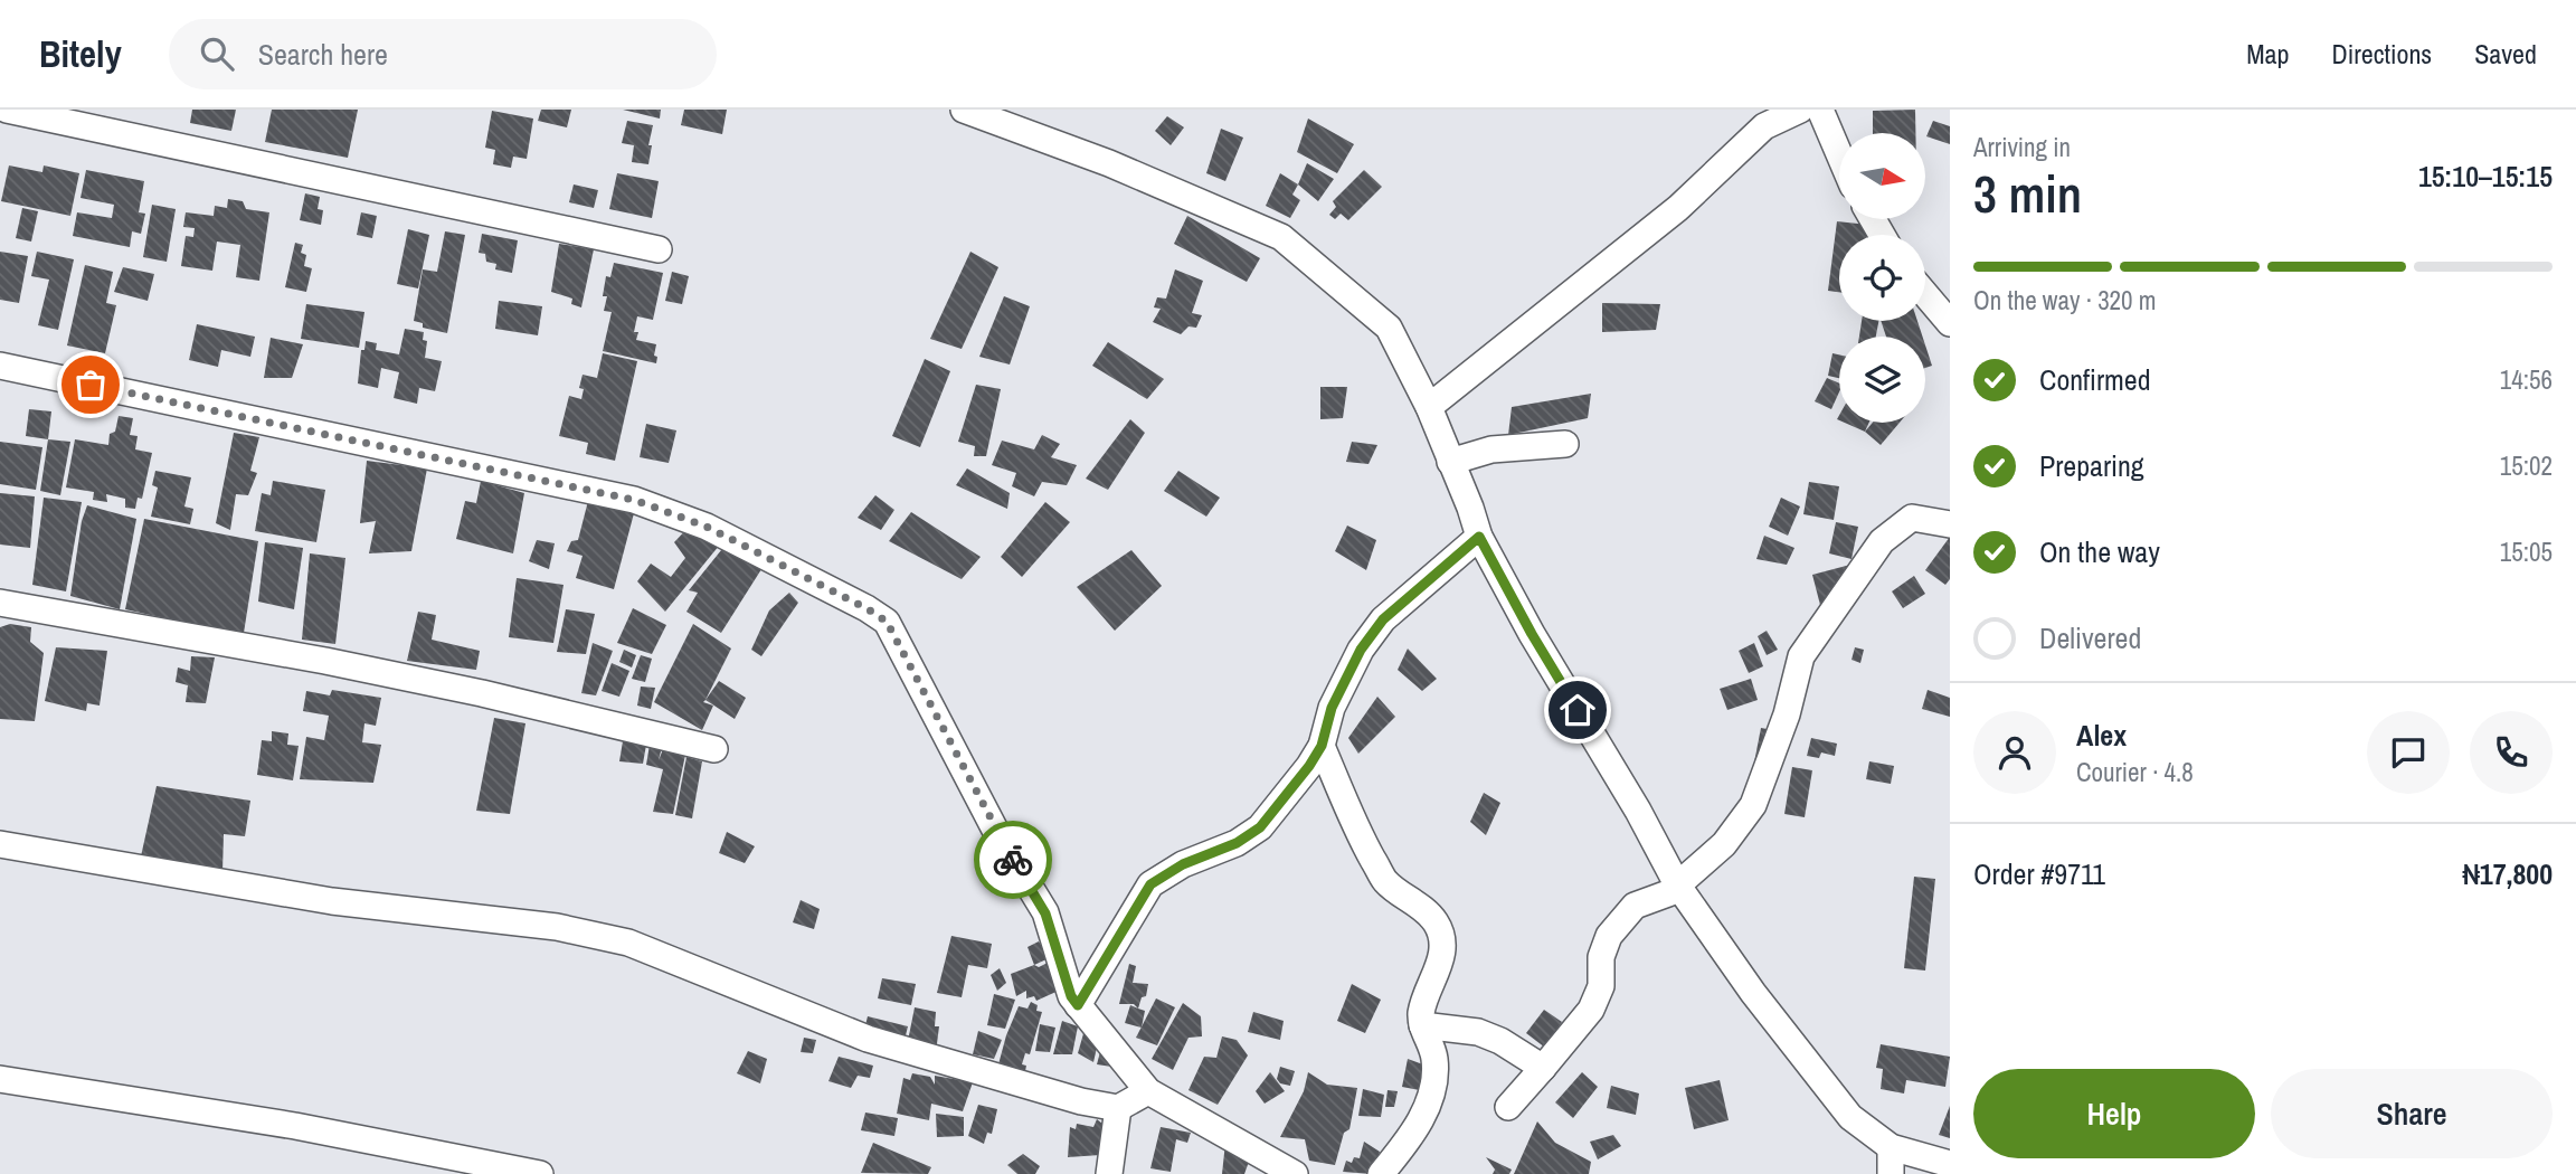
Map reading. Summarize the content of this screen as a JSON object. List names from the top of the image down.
{
  "north": "right",
  "page": {
    "header": "Bitely",
    "search": "Search here",
    "nav": ["Map", "Directions", "Saved"],
    "heading": ["3 min", "Arriving in", "15:10–15:15"],
    "panel": [
      "Alex",
      "Courier · 4.8",
      "Order #9711",
      "₦17,800"
    ],
    "bar": "On the way · 320 m",
    "list": [
      ["Confirmed", "14:56"],
      ["Preparing", "15:02"],
      ["On the way", "15:05"],
      "Delivered"
    ],
    "buttons": ["Help", "Share"]
  }
}
